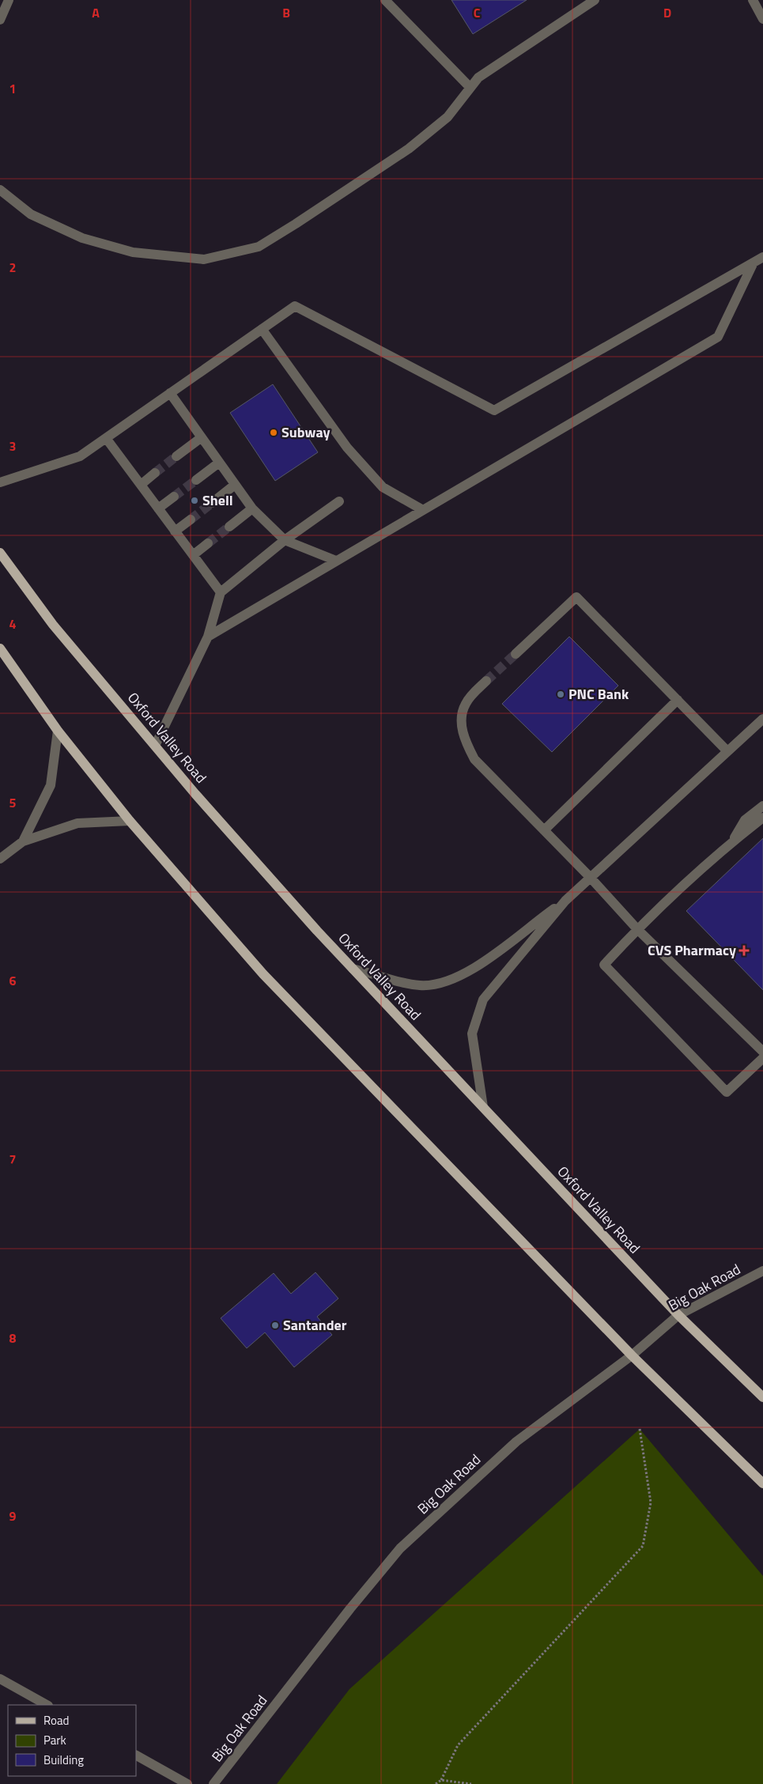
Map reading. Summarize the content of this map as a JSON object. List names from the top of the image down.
{
  "streets": {
    "main road": ["Oxford Valley Road"],
    "street": ["Big Oak Road"]
  },
  "crossings": [
    ["Oxford Valley Road", "Big Oak Road"]
  ],
  "places": {
    "other": [
      "Subway",
      "Shell",
      "PNC Bank",
      "Santander"
    ],
    "health": ["CVS Pharmacy"]
  },
  "legend": ["Road", "Park", "Building"],
  "grid": {
    "columns": [
      "A",
      "B",
      "C",
      "D"
    ],
    "rows": [
      "1",
      "2",
      "3",
      "4",
      "5",
      "6",
      "7",
      "8",
      "9"
    ]
  }
}
